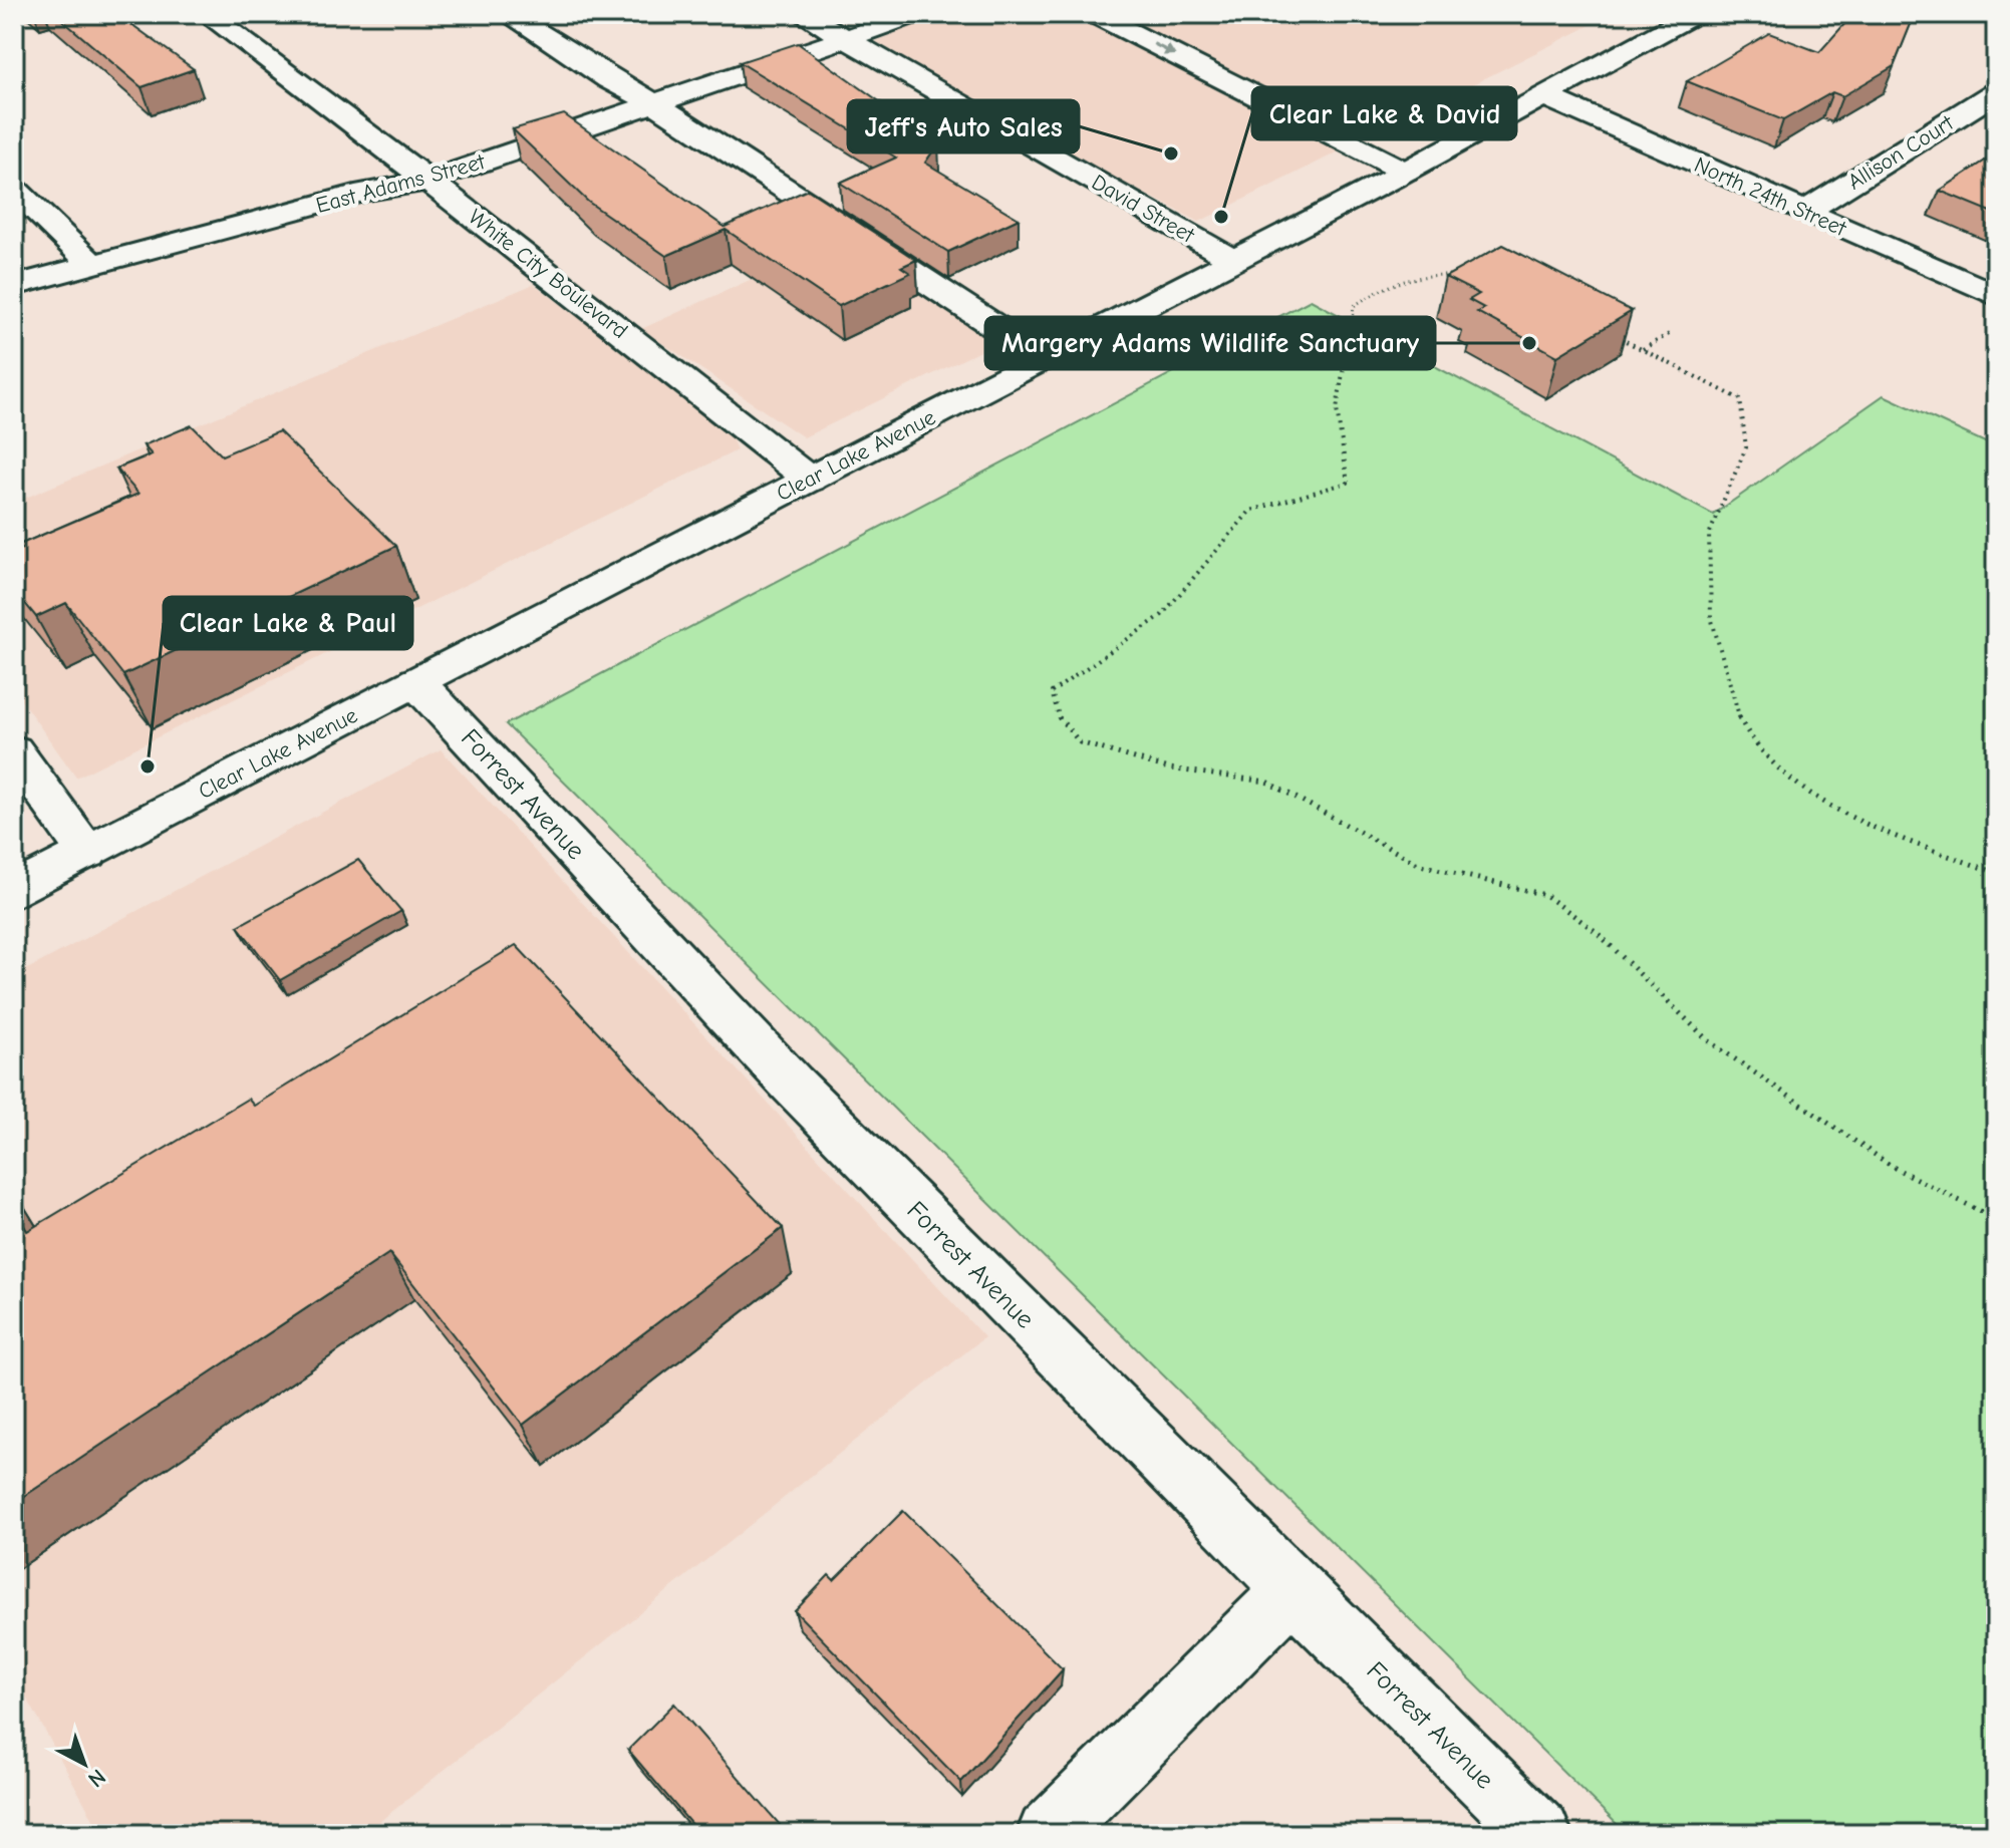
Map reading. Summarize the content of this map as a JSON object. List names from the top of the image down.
{
  "streets": {
    "street": [
      "Allison Court",
      "East Adams Street",
      "North 24th Street",
      "David Street",
      "White City Boulevard",
      "Clear Lake Avenue",
      "Forrest Avenue"
    ]
  },
  "crossings": [
    ["Allison Court", "North 24th Street"],
    ["East Adams Street", "David Street"],
    ["East Adams Street", "White City Boulevard"],
    ["North 24th Street", "Clear Lake Avenue"],
    ["David Street", "Clear Lake Avenue"],
    ["White City Boulevard", "Clear Lake Avenue"],
    ["Clear Lake Avenue", "Forrest Avenue"]
  ],
  "places": [
    "Jeff's Auto Sales",
    "Clear Lake & David",
    "Margery Adams Wildlife Sanctuary",
    "Clear Lake & Paul"
  ],
  "north": "bottom right"
}
